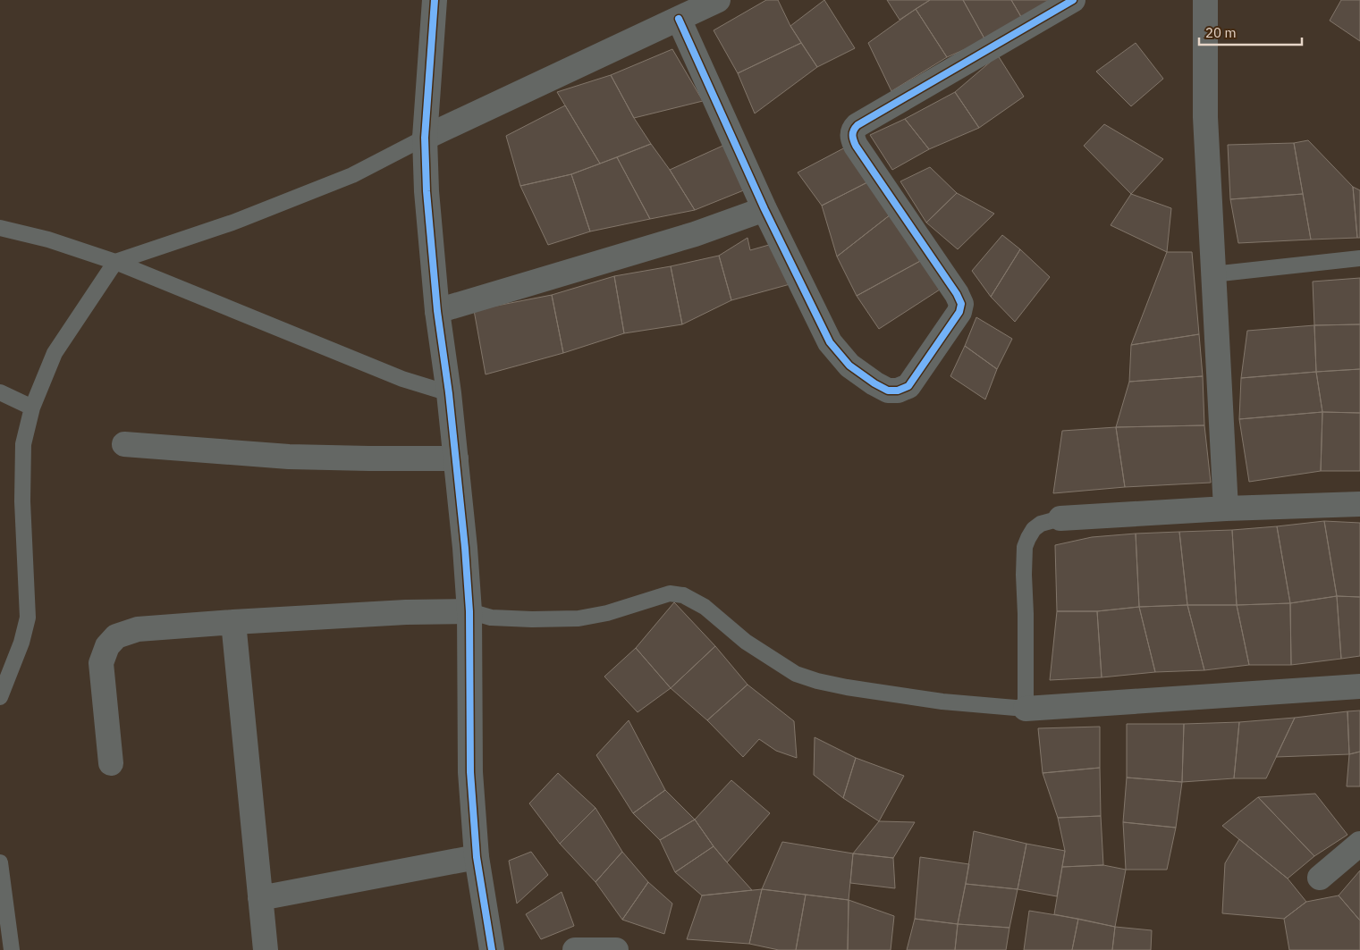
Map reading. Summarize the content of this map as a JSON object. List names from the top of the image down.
{
  "scale_bar": "20 m"
}
